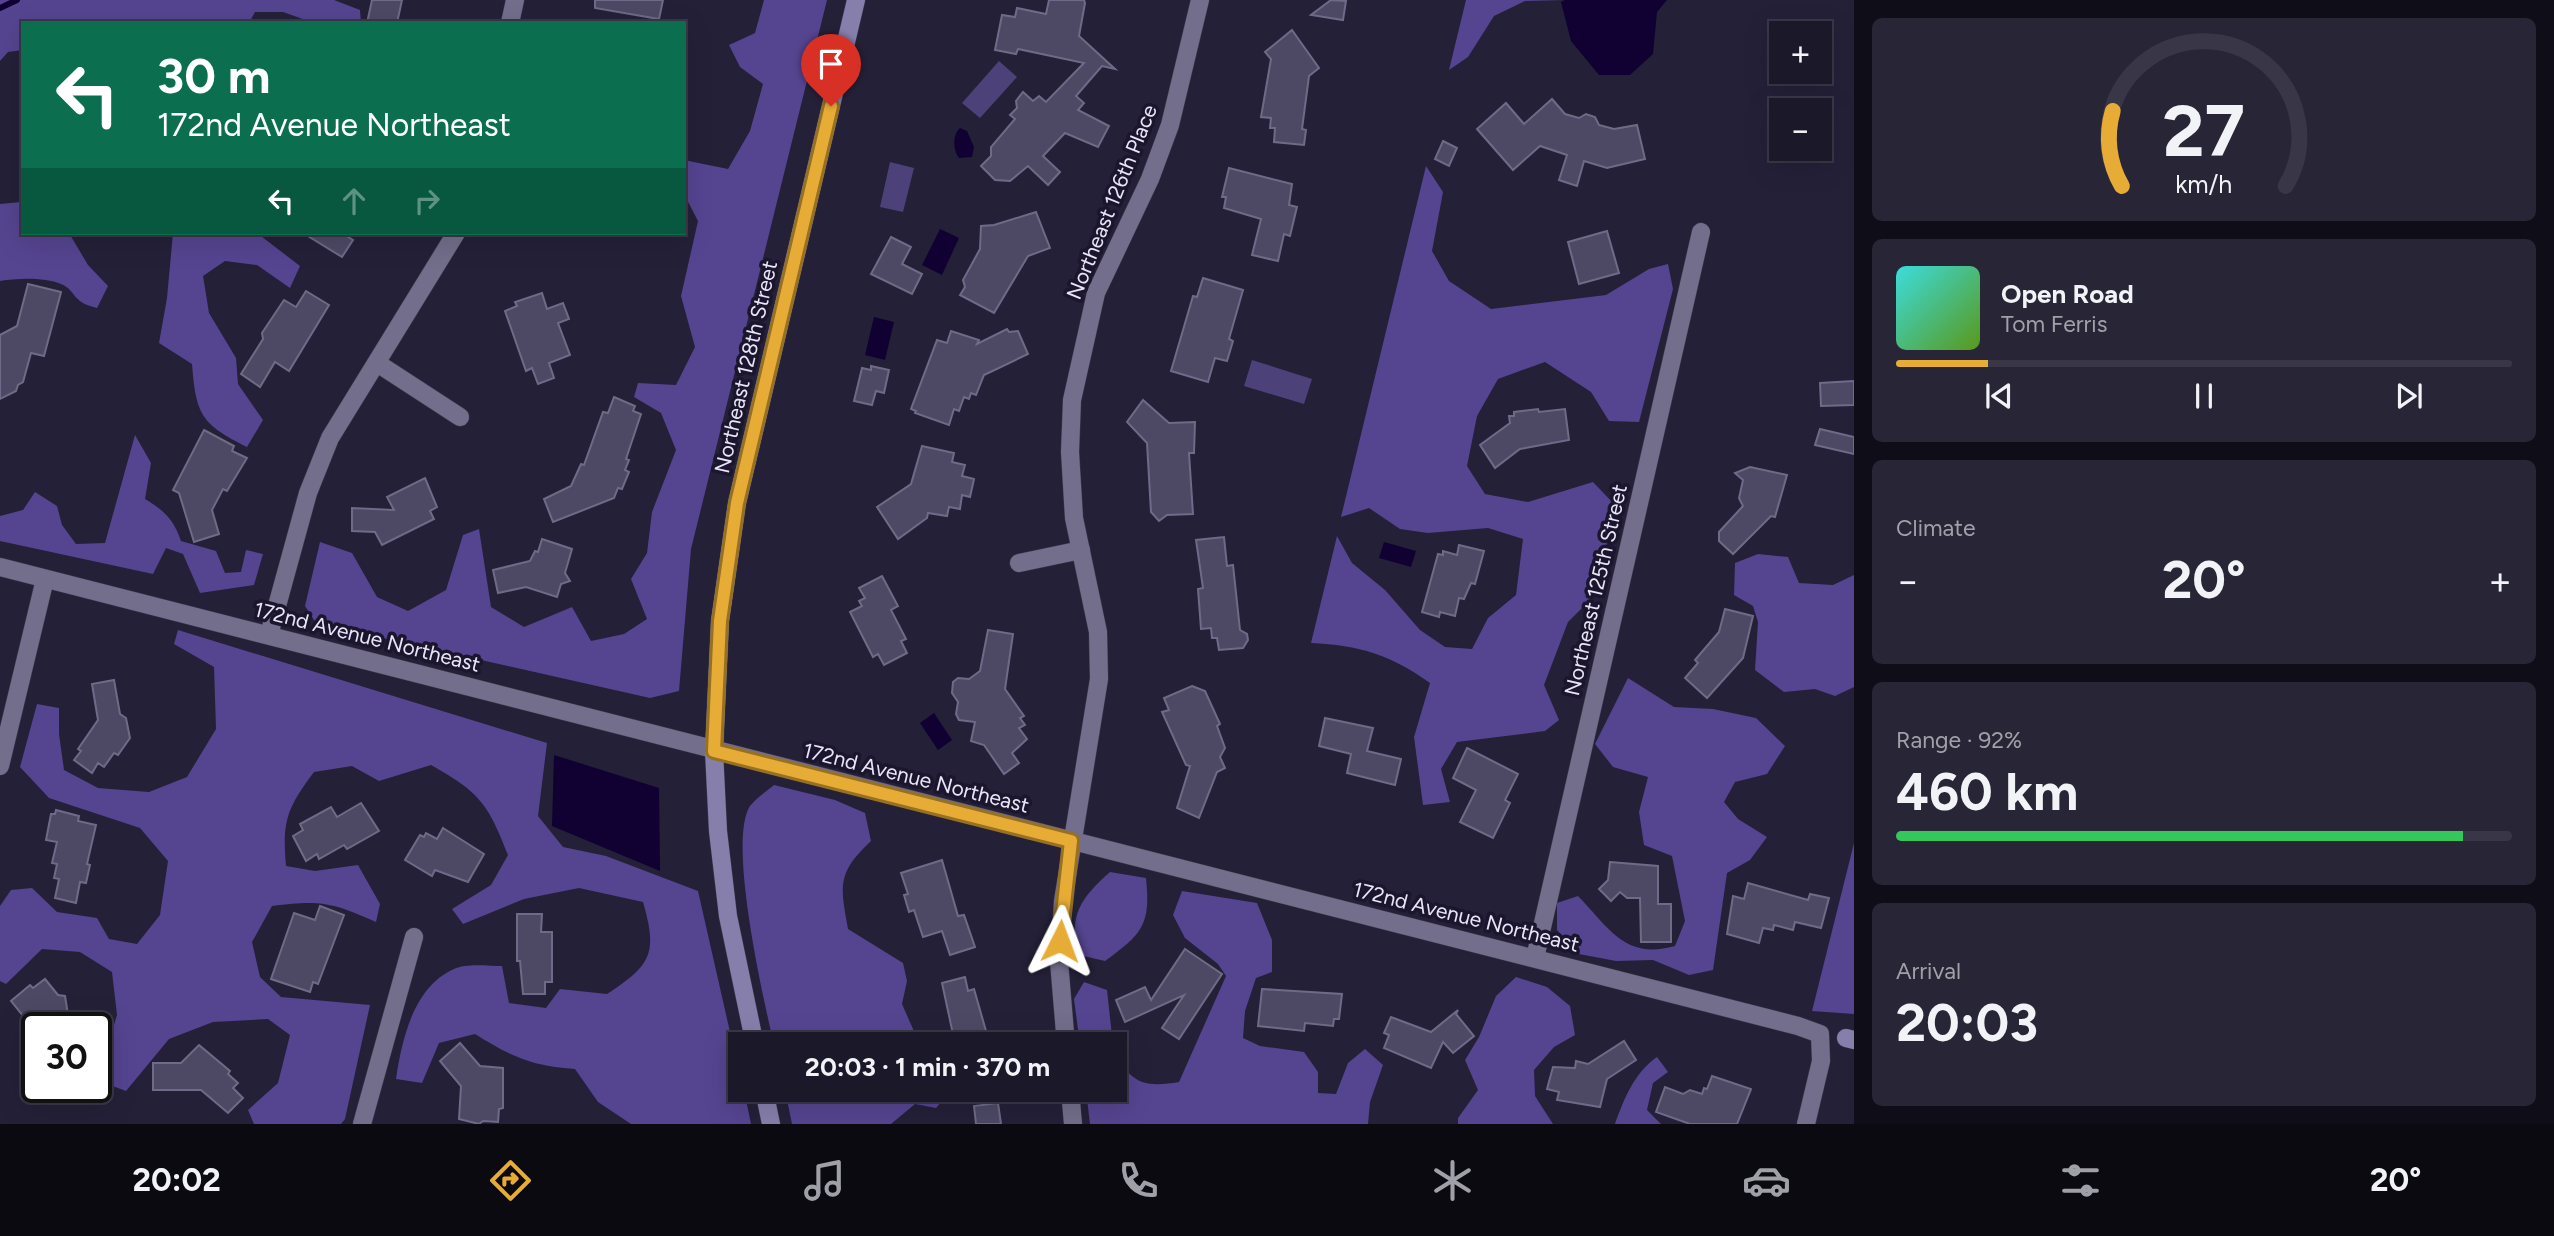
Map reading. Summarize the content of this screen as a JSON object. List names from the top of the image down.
{
  "streets": {
    "street": [
      "Northeast 126th Place",
      "Northeast 128th Street",
      "Northeast 125th Street",
      "172nd Avenue Northeast"
    ]
  },
  "crossings": [
    ["Northeast 126th Place", "172nd Avenue Northeast"],
    ["Northeast 128th Street", "172nd Avenue Northeast"],
    ["Northeast 125th Street", "172nd Avenue Northeast"]
  ],
  "page": {
    "map_buttons": ["+", "−"],
    "turn": ["30 m", "172nd Avenue Northeast"],
    "song": ["Open Road", "Tom Ferris"],
    "tile": [
      "Climate",
      ["Range · 92%", "460 km"],
      ["Arrival", "20:03"]
    ],
    "heat": ["−", "20°", "+"],
    "limit": "30",
    "trip": "20:03 · 1 min · 370 m",
    "tabs": ["20:02", "20°"],
    "gauge": ["27", "km/h"]
  }
}
